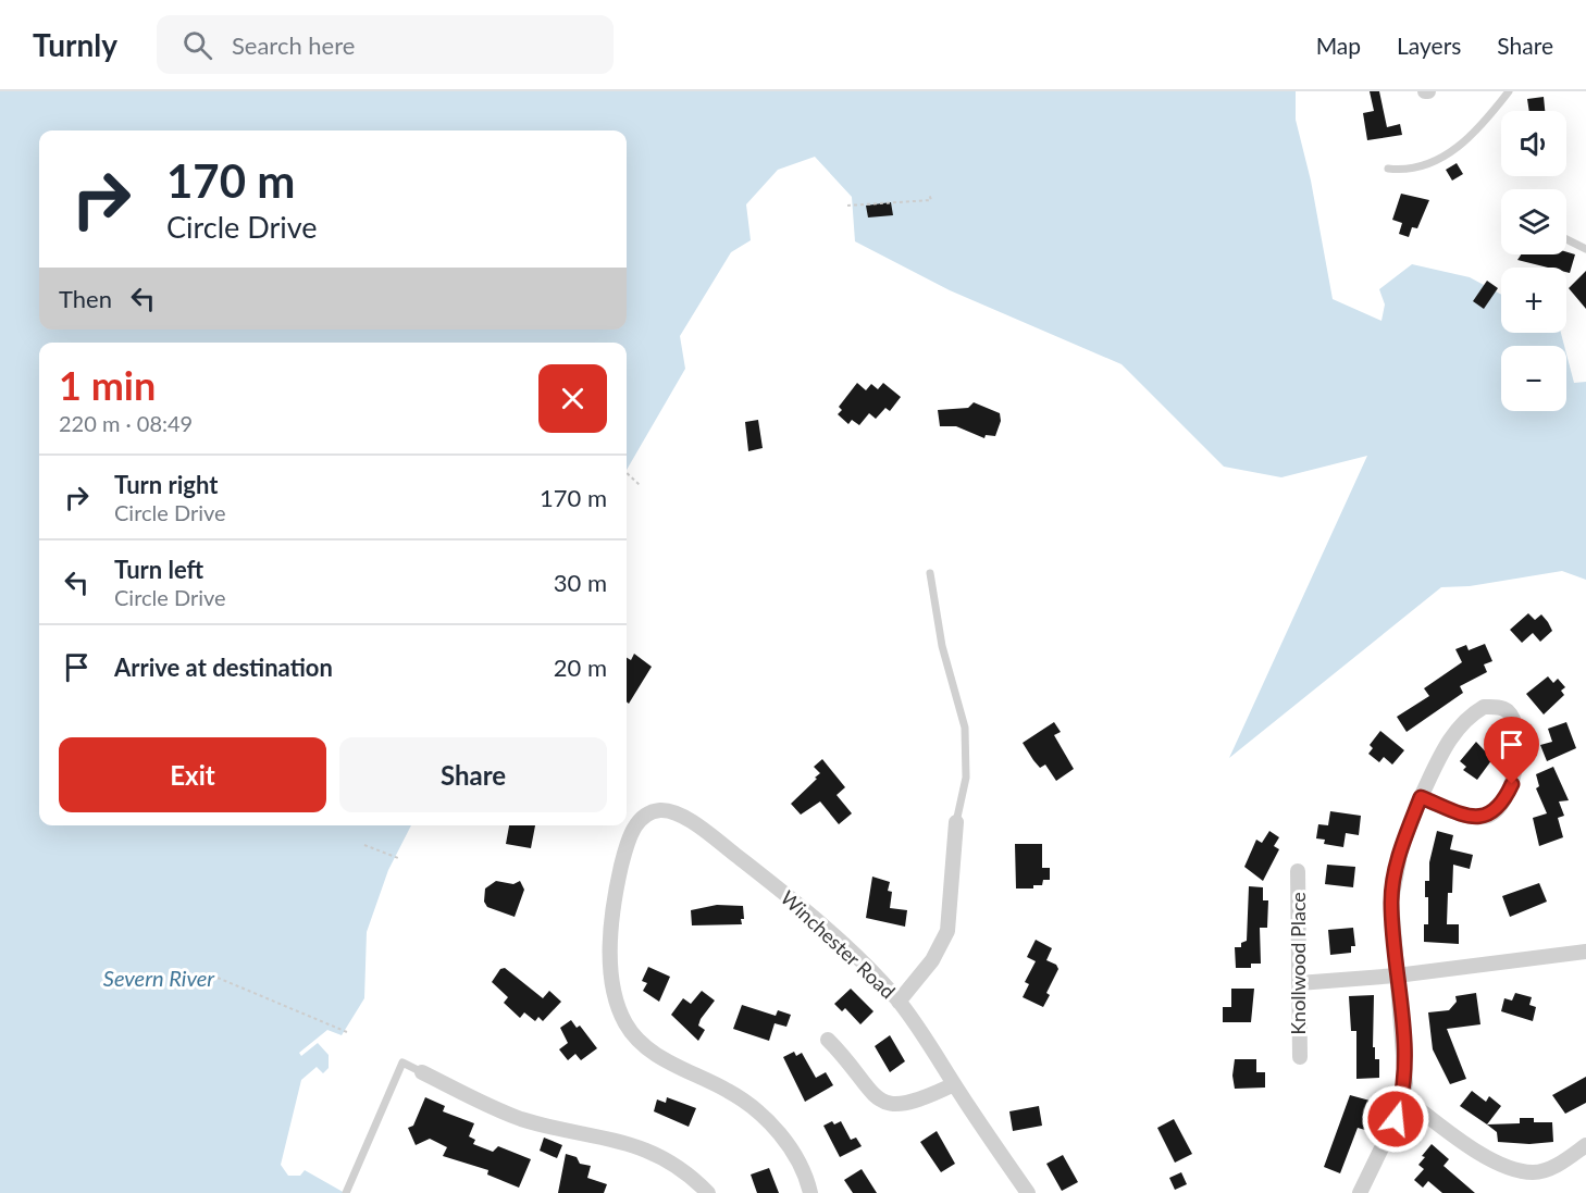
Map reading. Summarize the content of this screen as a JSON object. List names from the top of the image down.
{
  "streets": {
    "street": ["Winchester Road", "Knollwood Place"]
  },
  "water": ["Severn River"],
  "page": {
    "header": "Turnly",
    "search": "Search here",
    "nav": ["Map", "Layers", "Share"],
    "map_buttons": ["+", "−"],
    "turn": ["170 m", "Circle Drive"],
    "then": "Then",
    "heading": ["1 min", "220 m · 08:49"],
    "list": [
      {
        "name": "Turn right",
        "note": "Circle Drive",
        "value": "170 m"
      },
      {
        "name": "Turn left",
        "note": "Circle Drive",
        "value": "30 m"
      },
      {
        "name": "Arrive at destination",
        "value": "20 m"
      }
    ],
    "buttons": ["Exit", "Share"]
  }
}
